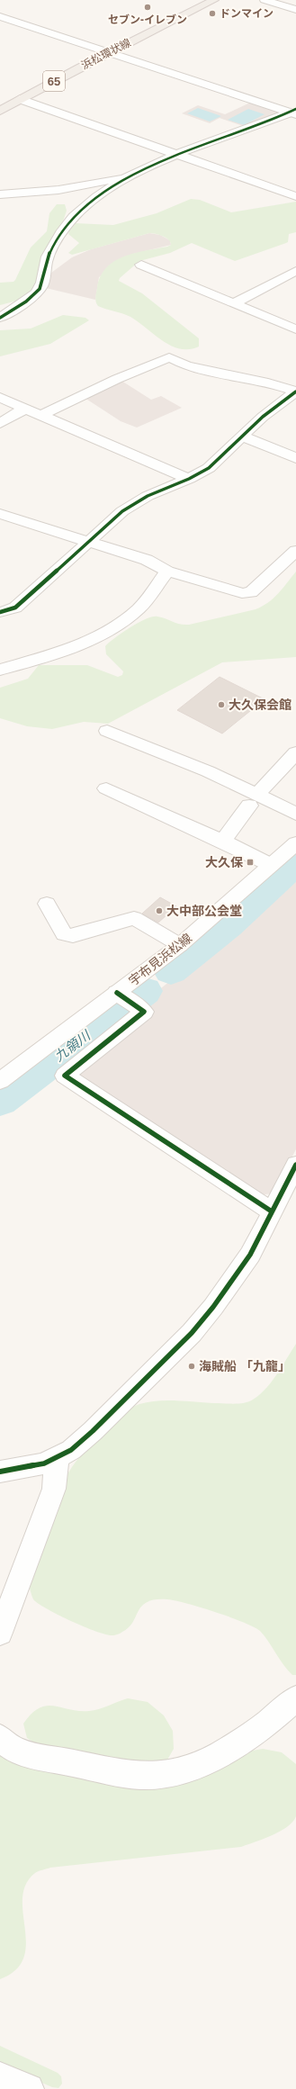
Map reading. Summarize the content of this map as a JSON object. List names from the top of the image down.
{
  "streets": {
    "main road": ["浜松環状線", "65"],
    "street": ["宇布見浜松線"]
  },
  "water": ["九領川"],
  "places": {
    "other": [
      "セブン-イレブン",
      "ドンマイン",
      "大久保会館",
      "大中部公会堂",
      "海賊船 「九龍」"
    ],
    "transit": ["大久保"]
  }
}
